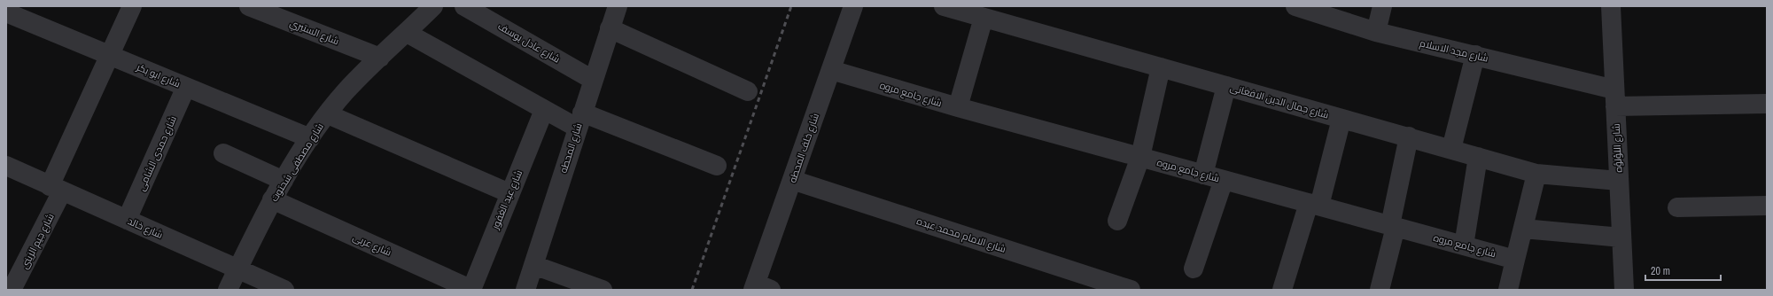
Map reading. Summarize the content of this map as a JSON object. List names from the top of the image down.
{
  "streets": {
    "street": [
      "شارع الستيري",
      "شارع عادل يوسف",
      "شارع مجد الاسلام",
      "شارع ابو بكر",
      "شارع جامع مروه",
      "شارع جمال الدين الافغانى",
      "شارع المحطه",
      "شارع خلف المحطه",
      "شارع اللؤلؤه",
      "شارع حمدى الشامى",
      "شارع مصطفى شحتوت",
      "شارع عبد الغفور",
      "شارع خالد",
      "شارع الامام محمد عبده",
      "شارع جيم الزينى",
      "شارع عربى"
    ]
  },
  "crossings": [
    ["شارع الستيري", "شارع مصطفى شحتوت"],
    ["شارع عادل يوسف", "شارع المحطه"],
    ["شارع مجد الاسلام", "شارع اللؤلؤه"],
    ["شارع ابو بكر", "شارع حمدى الشامى"],
    ["شارع ابو بكر", "شارع مصطفى شحتوت"],
    ["شارع جامع مروه", "شارع خلف المحطه"],
    ["شارع جمال الدين الافغانى", "شارع اللؤلؤه"],
    ["شارع خلف المحطه", "شارع الامام محمد عبده"],
    ["شارع حمدى الشامى", "شارع خالد"],
    ["شارع مصطفى شحتوت", "شارع خالد"],
    ["شارع مصطفى شحتوت", "شارع عربى"],
    ["شارع عبد الغفور", "شارع عربى"],
    ["شارع خالد", "شارع جيم الزينى"]
  ],
  "scale_bar": "20 m"
}
